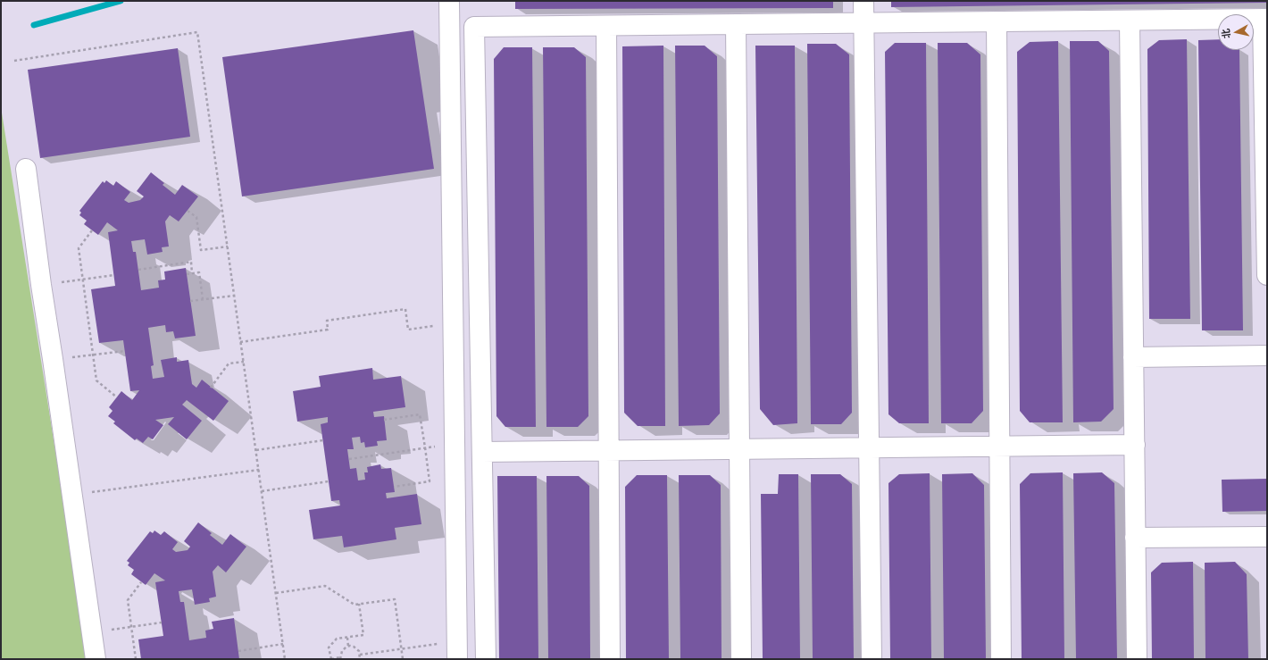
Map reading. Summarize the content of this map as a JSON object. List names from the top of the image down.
{
  "north": "left"
}
